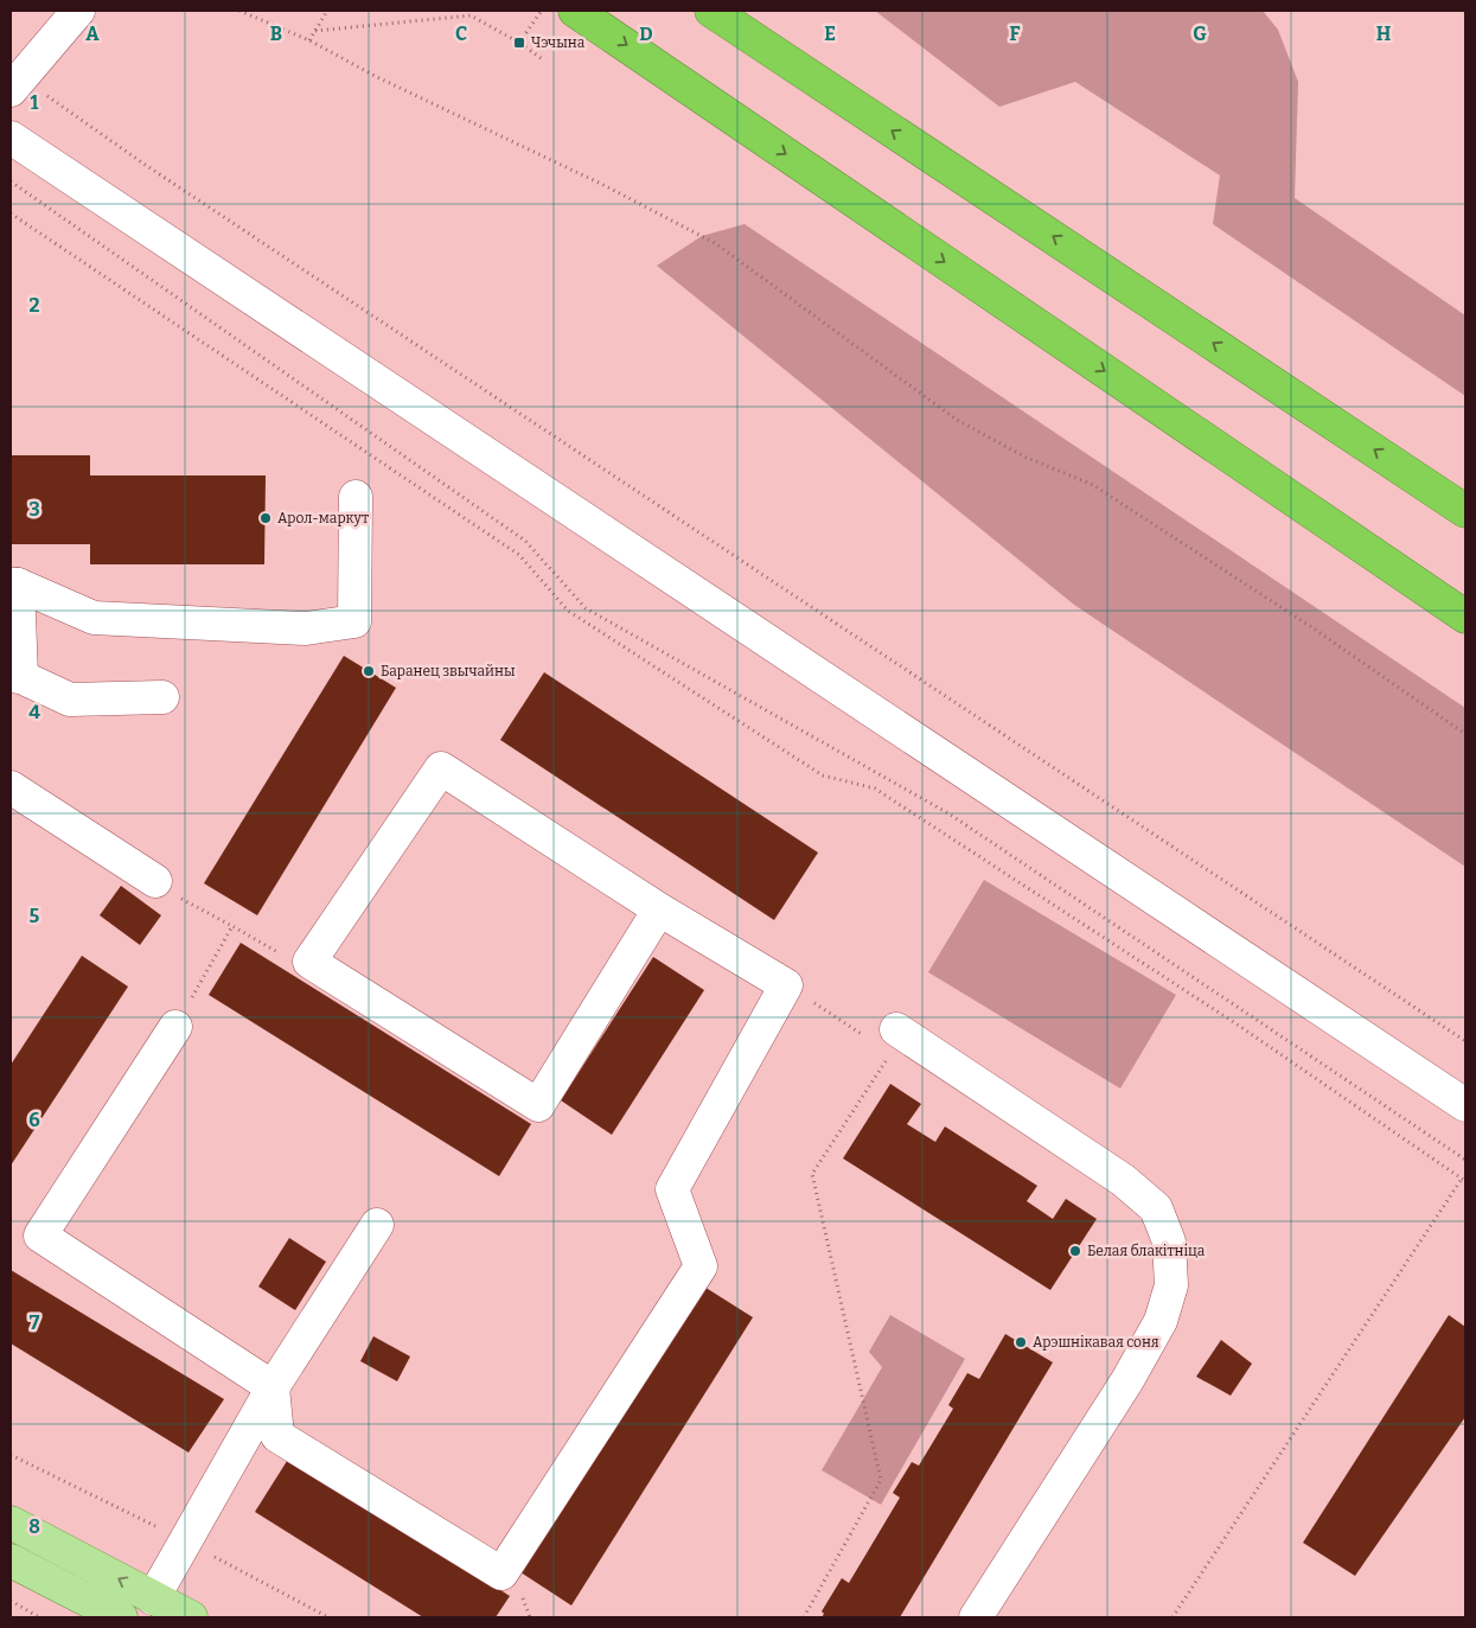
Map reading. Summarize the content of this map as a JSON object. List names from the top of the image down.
{
  "places": {
    "transit": ["Чэчына"],
    "other": [
      "Арол-маркут",
      "Баранец звычайны",
      "Белая блакітніца",
      "Арэшнікавая соня"
    ]
  },
  "grid": {
    "columns": [
      "A",
      "B",
      "C",
      "D",
      "E",
      "F",
      "G",
      "H"
    ],
    "rows": [
      "1",
      "2",
      "3",
      "4",
      "5",
      "6",
      "7",
      "8"
    ]
  }
}
